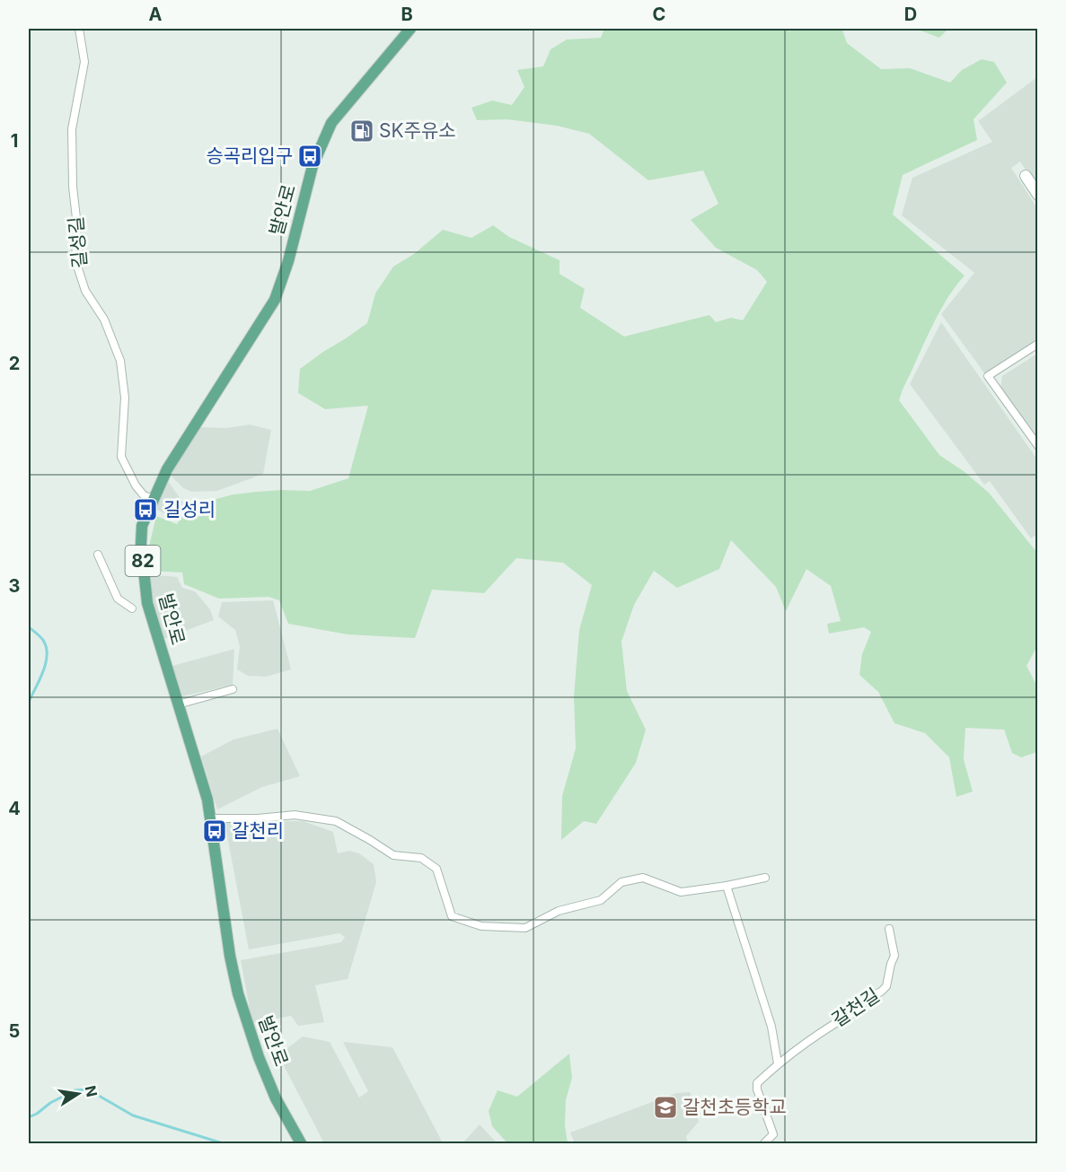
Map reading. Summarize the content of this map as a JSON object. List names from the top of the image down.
{
  "streets": {
    "main road": ["발안로", "82"],
    "street": ["길성길", "갈천길"]
  },
  "crossings": [
    ["발안로", "길성길"]
  ],
  "places": {
    "fuel station": ["SK주유소"],
    "bus stop": ["승곡리입구", "길성리", "갈천리"],
    "school or university": ["갈천초등학교"]
  },
  "north": "right",
  "grid": {
    "columns": [
      "A",
      "B",
      "C",
      "D"
    ],
    "rows": [
      "1",
      "2",
      "3",
      "4",
      "5"
    ]
  }
}
